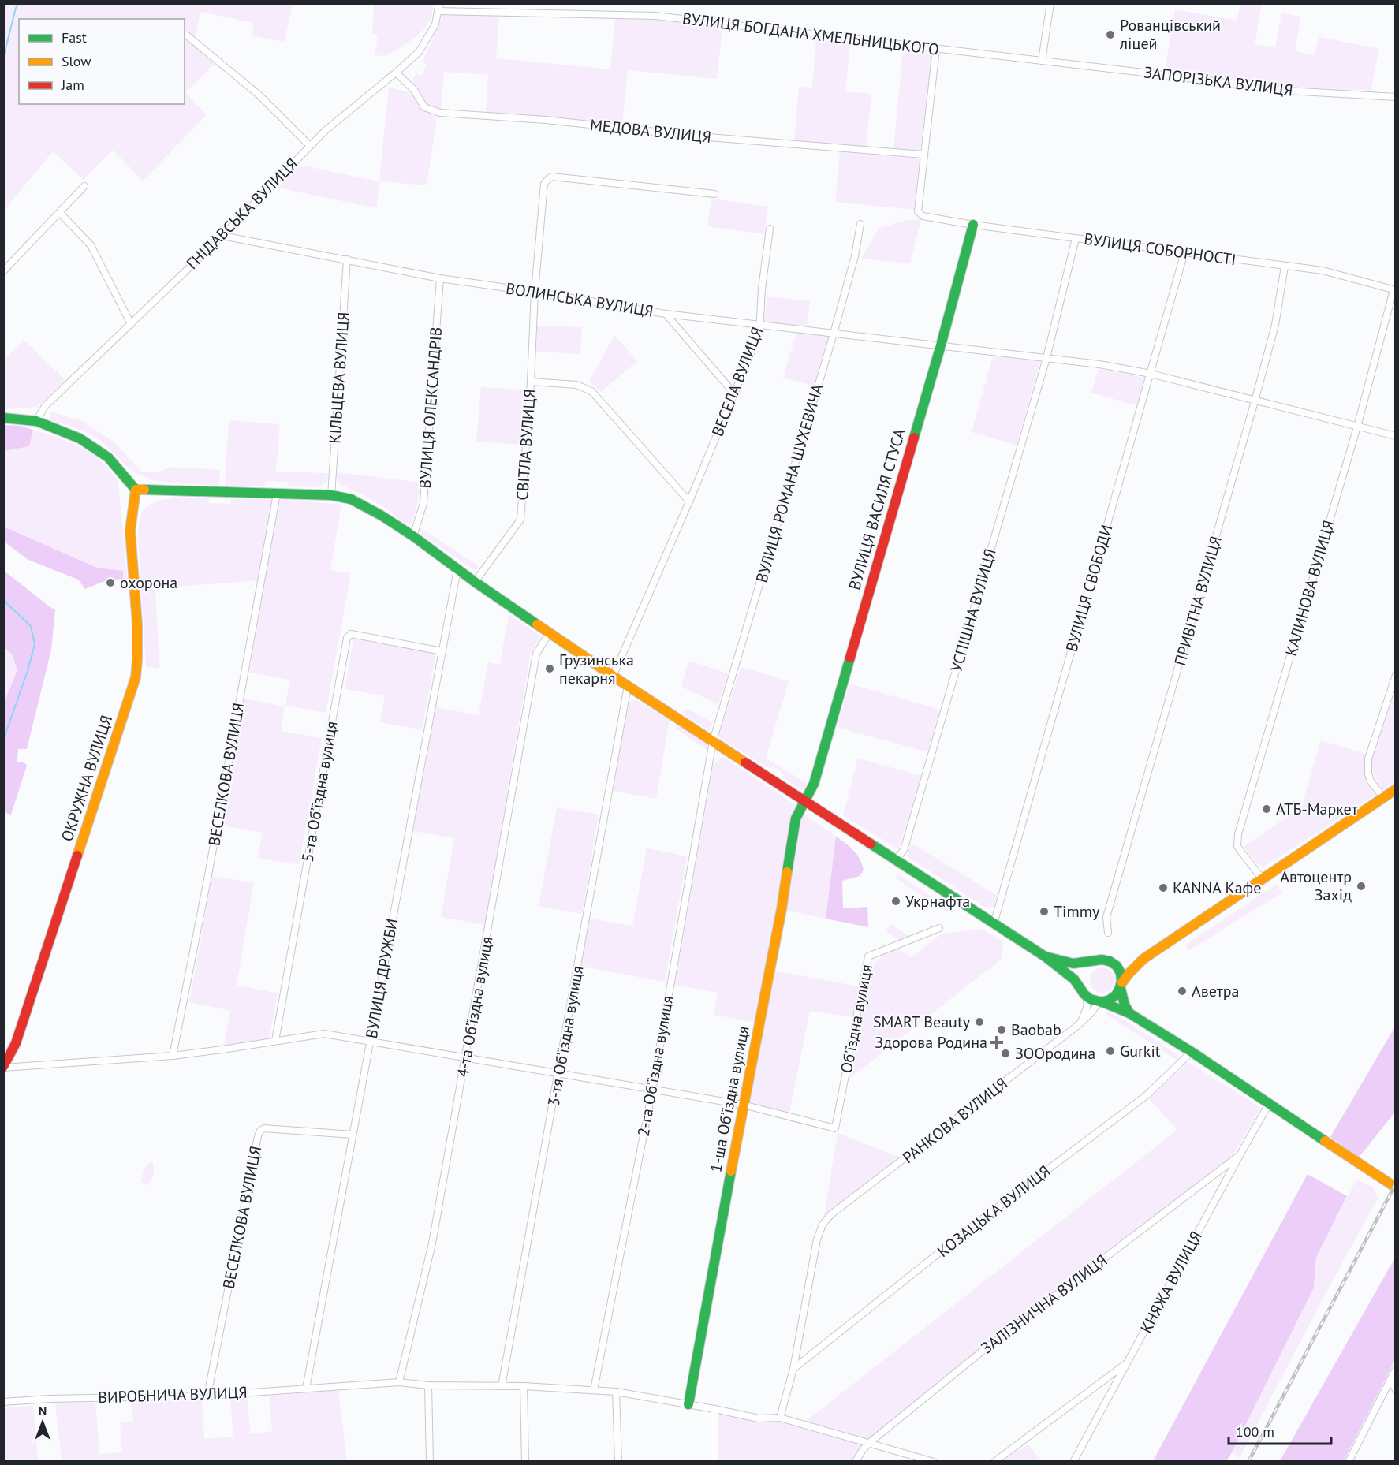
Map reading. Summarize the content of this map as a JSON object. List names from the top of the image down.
{
  "streets": {
    "main road": ["ВУЛИЦЯ ВАСИЛЯ СТУСА", "ОКРУЖНА ВУЛИЦЯ", "1-ша Обʼїздна вулиця"],
    "street": [
      "ВУЛИЦЯ БОГДАНА ХМЕЛЬНИЦЬКОГО",
      "ЗАПОРІЗЬКА ВУЛИЦЯ",
      "МЕДОВА ВУЛИЦЯ",
      "ГНІДАВСЬКА ВУЛИЦЯ",
      "ВУЛИЦЯ СОБОРНОСТІ",
      "ВОЛИНСЬКА ВУЛИЦЯ",
      "КІЛЬЦЕВА ВУЛИЦЯ",
      "ВЕСЕЛА ВУЛИЦЯ",
      "ВУЛИЦЯ ОЛЕКСАНДРІВ",
      "СВІТЛА ВУЛИЦЯ",
      "ВУЛИЦЯ РОМАНА ШУХЕВИЧА",
      "ВУЛИЦЯ СВОБОДИ",
      "КАЛИНОВА ВУЛИЦЯ",
      "ПРИВІТНА ВУЛИЦЯ",
      "УСПІШНА ВУЛИЦЯ",
      "ВЕСЕЛКОВА ВУЛИЦЯ",
      "5-та Обʼїздна вулиця",
      "ВУЛИЦЯ ДРУЖБИ",
      "4-та Обʼїздна вулиця",
      "Обʼїздна вулиця",
      "3-тя Обʼїздна вулиця",
      "2-га Обʼїздна вулиця",
      "РАНКОВА ВУЛИЦЯ",
      "КОЗАЦЬКА ВУЛИЦЯ",
      "КНЯЖА ВУЛИЦЯ",
      "ЗАЛІЗНИЧНА ВУЛИЦЯ",
      "ВИРОБНИЧА ВУЛИЦЯ"
    ]
  },
  "crossings": [
    ["ВУЛИЦЯ БОГДАНА ХМЕЛЬНИЦЬКОГО", "ЗАПОРІЗЬКА ВУЛИЦЯ"],
    ["ВУЛИЦЯ БОГДАНА ХМЕЛЬНИЦЬКОГО", "ГНІДАВСЬКА ВУЛИЦЯ"],
    ["МЕДОВА ВУЛИЦЯ", "ГНІДАВСЬКА ВУЛИЦЯ"],
    ["МЕДОВА ВУЛИЦЯ", "ВУЛИЦЯ СОБОРНОСТІ"],
    ["ГНІДАВСЬКА ВУЛИЦЯ", "ВОЛИНСЬКА ВУЛИЦЯ"],
    ["ВУЛИЦЯ СОБОРНОСТІ", "ВУЛИЦЯ ВАСИЛЯ СТУСА"],
    ["ВУЛИЦЯ СОБОРНОСТІ", "ВУЛИЦЯ СВОБОДИ"],
    ["ВУЛИЦЯ СОБОРНОСТІ", "КАЛИНОВА ВУЛИЦЯ"],
    ["ВУЛИЦЯ СОБОРНОСТІ", "ПРИВІТНА ВУЛИЦЯ"],
    ["ВУЛИЦЯ СОБОРНОСТІ", "УСПІШНА ВУЛИЦЯ"],
    ["ВОЛИНСЬКА ВУЛИЦЯ", "КІЛЬЦЕВА ВУЛИЦЯ"],
    ["ВОЛИНСЬКА ВУЛИЦЯ", "ВЕСЕЛА ВУЛИЦЯ"],
    ["ВОЛИНСЬКА ВУЛИЦЯ", "ВУЛИЦЯ ОЛЕКСАНДРІВ"],
    ["ВОЛИНСЬКА ВУЛИЦЯ", "СВІТЛА ВУЛИЦЯ"],
    ["ВОЛИНСЬКА ВУЛИЦЯ", "ВУЛИЦЯ РОМАНА ШУХЕВИЧА"],
    ["ВОЛИНСЬКА ВУЛИЦЯ", "ВУЛИЦЯ ВАСИЛЯ СТУСА"],
    ["ВОЛИНСЬКА ВУЛИЦЯ", "ВУЛИЦЯ СВОБОДИ"],
    ["ВОЛИНСЬКА ВУЛИЦЯ", "КАЛИНОВА ВУЛИЦЯ"],
    ["ВОЛИНСЬКА ВУЛИЦЯ", "ПРИВІТНА ВУЛИЦЯ"],
    ["ВОЛИНСЬКА ВУЛИЦЯ", "УСПІШНА ВУЛИЦЯ"],
    ["ВУЛИЦЯ РОМАНА ШУХЕВИЧА", "2-га Обʼїздна вулиця"],
    ["ВУЛИЦЯ ВАСИЛЯ СТУСА", "1-ша Обʼїздна вулиця"],
    ["ВЕСЕЛКОВА ВУЛИЦЯ", "ВУЛИЦЯ ДРУЖБИ"],
    ["ВЕСЕЛКОВА ВУЛИЦЯ", "ВИРОБНИЧА ВУЛИЦЯ"],
    ["5-та Обʼїздна вулиця", "ВУЛИЦЯ ДРУЖБИ"],
    ["ВУЛИЦЯ ДРУЖБИ", "ВИРОБНИЧА ВУЛИЦЯ"],
    ["4-та Обʼїздна вулиця", "ВИРОБНИЧА ВУЛИЦЯ"],
    ["Обʼїздна вулиця", "1-ша Обʼїздна вулиця"],
    ["3-тя Обʼїздна вулиця", "ВИРОБНИЧА ВУЛИЦЯ"],
    ["2-га Обʼїздна вулиця", "ВИРОБНИЧА ВУЛИЦЯ"],
    ["1-ша Обʼїздна вулиця", "ВИРОБНИЧА ВУЛИЦЯ"],
    ["РАНКОВА ВУЛИЦЯ", "КОЗАЦЬКА ВУЛИЦЯ"],
    ["КНЯЖА ВУЛИЦЯ", "ЗАЛІЗНИЧНА ВУЛИЦЯ"],
    ["ЗАЛІЗНИЧНА ВУЛИЦЯ", "ВИРОБНИЧА ВУЛИЦЯ"]
  ],
  "places": {
    "other": [
      "Рованцівський ліцей",
      "охорона",
      "Грузинська пекарня",
      "АТБ-Маркет",
      "Автоцентр Захід",
      "KANNA Кафе",
      "Укрнафта",
      "Timmy",
      "Аветра",
      "SMART Beauty",
      "Baobab",
      "Gurkit",
      "ЗООродина"
    ],
    "health": ["Здорова Родина"]
  },
  "legend": ["Fast", "Slow", "Jam"],
  "scale_bar": "100 m",
  "north": "top"
}
